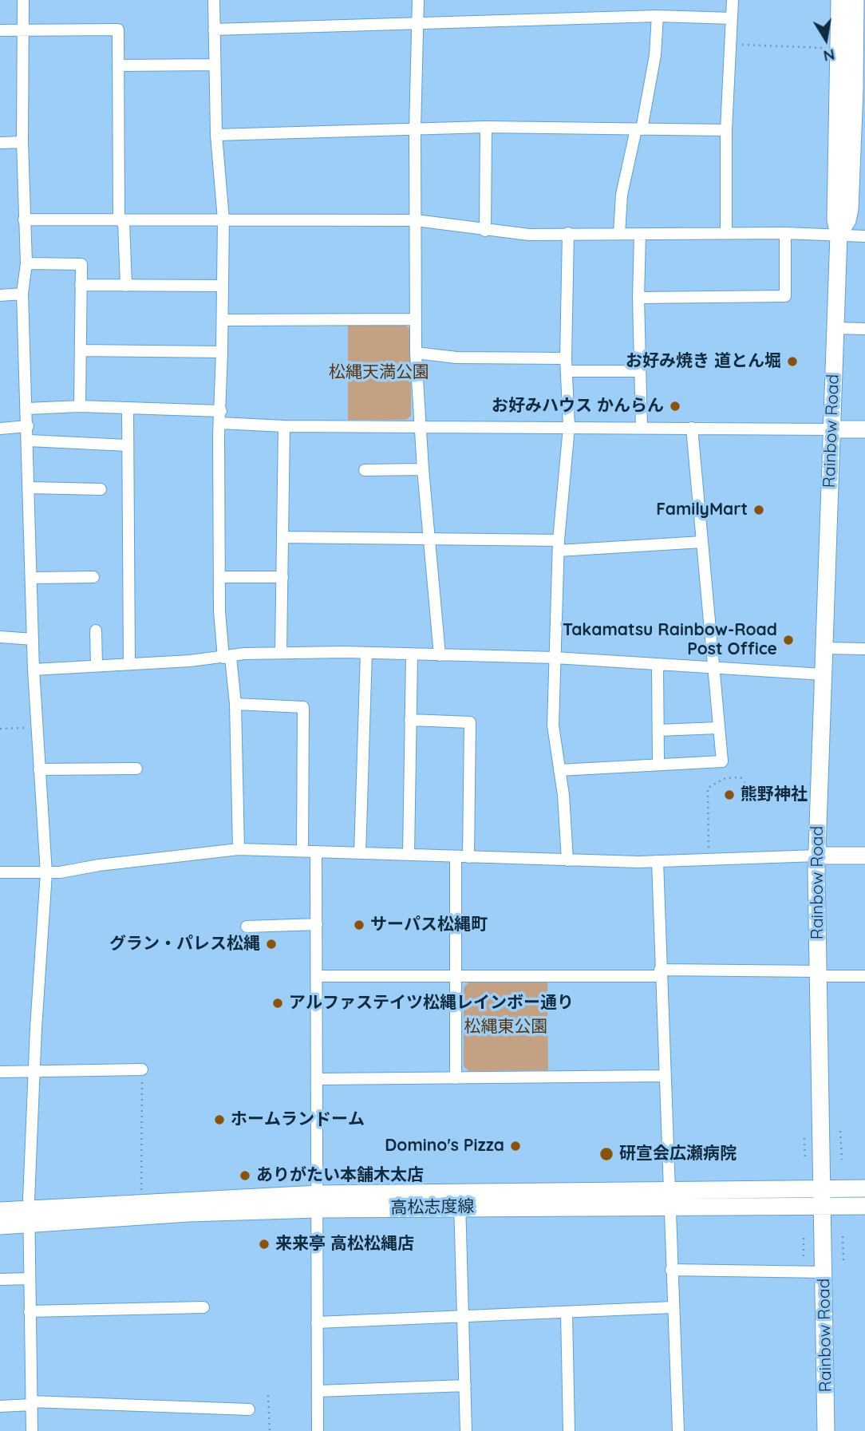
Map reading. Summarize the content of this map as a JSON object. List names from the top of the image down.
{
  "streets": {
    "street": ["Rainbow Road", "高松志度線"]
  },
  "crossings": [
    ["Rainbow Road", "高松志度線"]
  ],
  "parks": ["松縄天満公園", "松縄東公園"],
  "places": [
    "お好み焼き 道とん堀",
    "お好みハウス かんらん",
    "FamilyMart",
    "Takamatsu Rainbow-Road Post Office",
    "熊野神社",
    "サーパス松縄町",
    "グラン・パレス松縄",
    "アルファステイツ松縄レインボー通り",
    "ホームランドーム",
    "Domino's Pizza",
    "研宣会広瀬病院",
    "ありがたい本舗木太店",
    "来来亭 高松松縄店"
  ],
  "north": "bottom"
}
